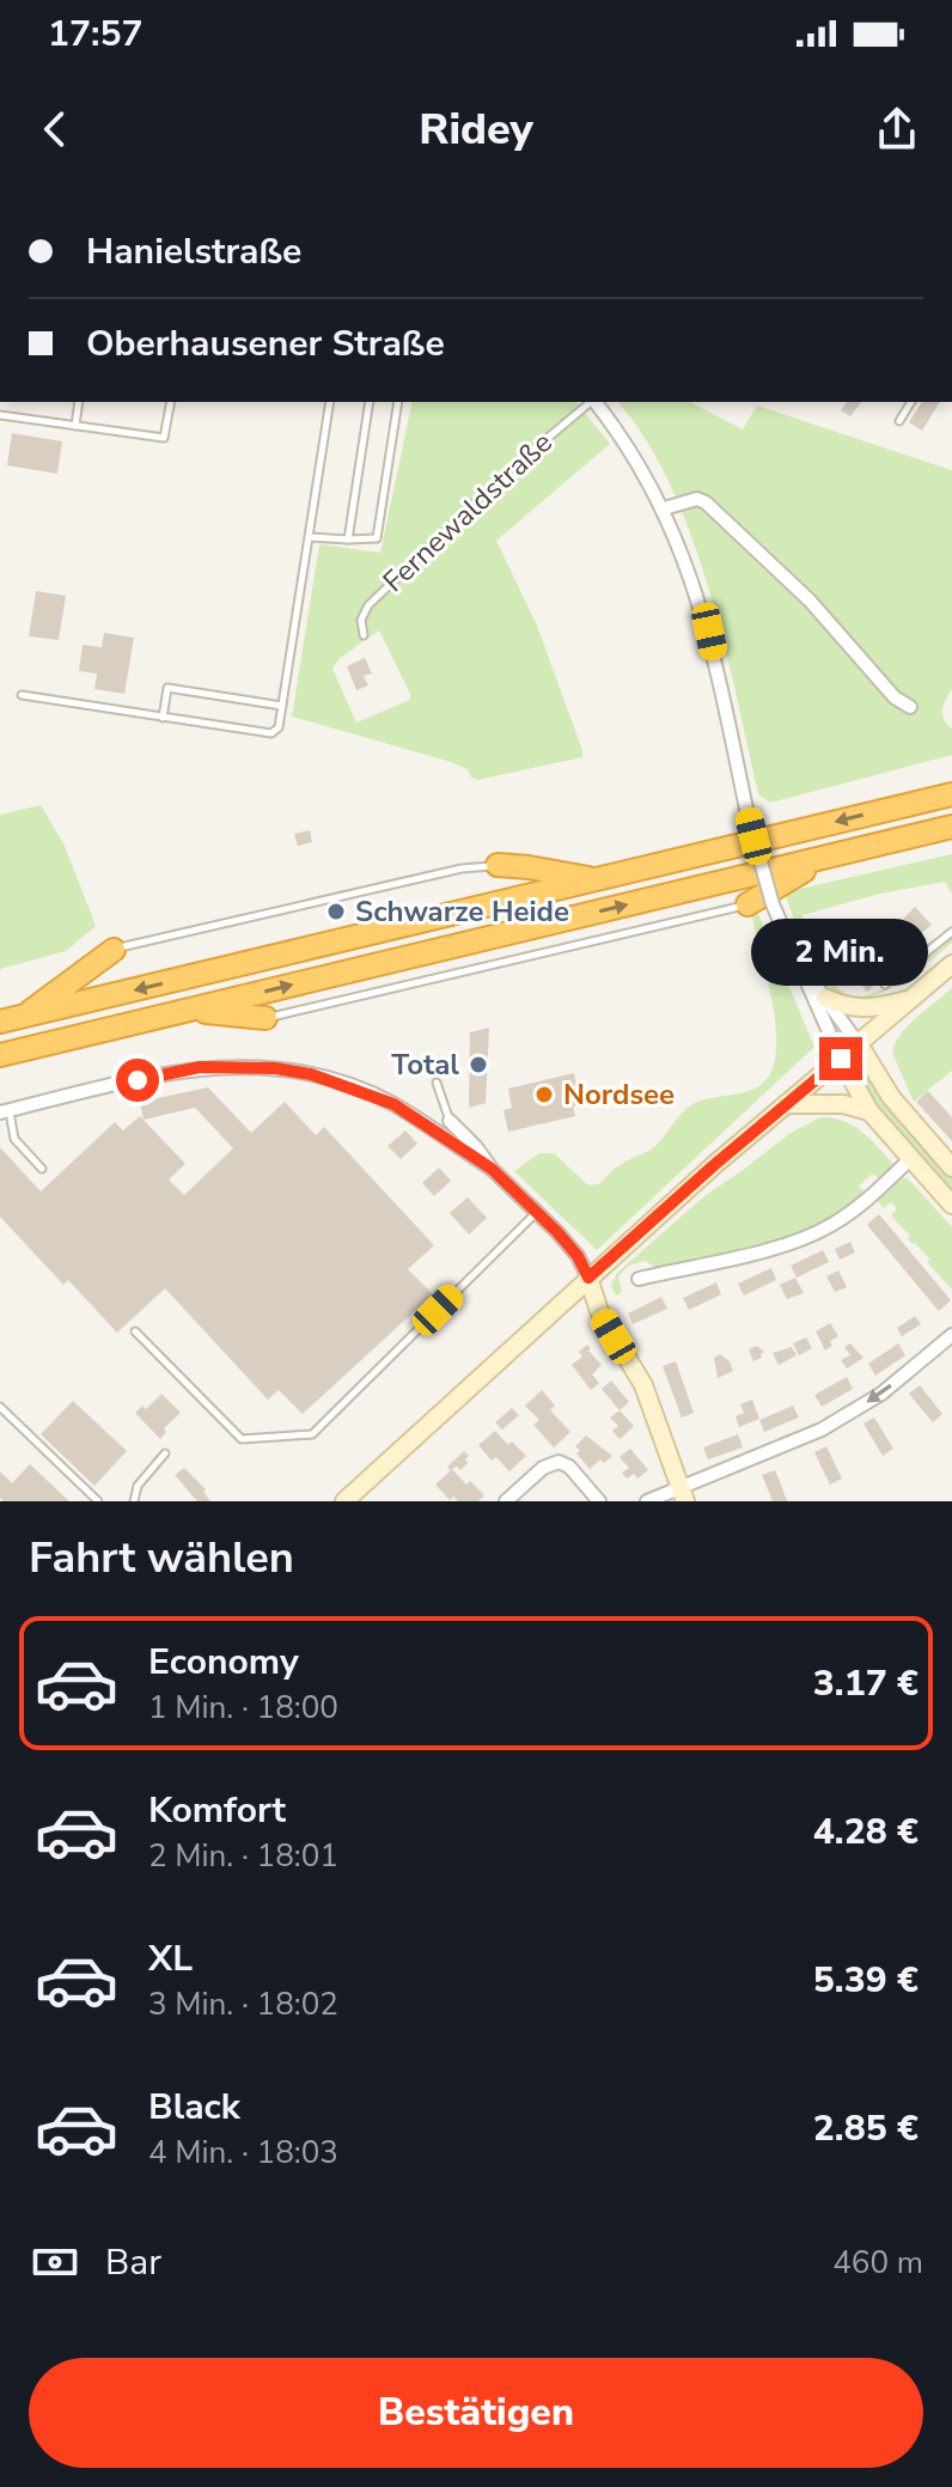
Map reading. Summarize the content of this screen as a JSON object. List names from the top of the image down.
{
  "streets": {
    "street": ["Fernewaldstraße"]
  },
  "places": ["Schwarze Heide", "Total", "Nordsee"],
  "page": {
    "status": "17:57",
    "header": "Ridey",
    "banner": ["Hanielstraße", "Oberhausener Straße"],
    "bubble": "2 Min.",
    "heading": "Fahrt wählen",
    "list": [
      {
        "name": "Economy",
        "note": "1 Min. · 18:00",
        "value": "3.17 €"
      },
      {
        "name": "Komfort",
        "note": "2 Min. · 18:01",
        "value": "4.28 €"
      },
      {
        "name": "XL",
        "note": "3 Min. · 18:02",
        "value": "5.39 €"
      },
      {
        "name": "Black",
        "note": "4 Min. · 18:03",
        "value": "2.85 €"
      }
    ],
    "pay": ["Bar", "460 m"],
    "buttons": "Bestätigen"
  }
}
